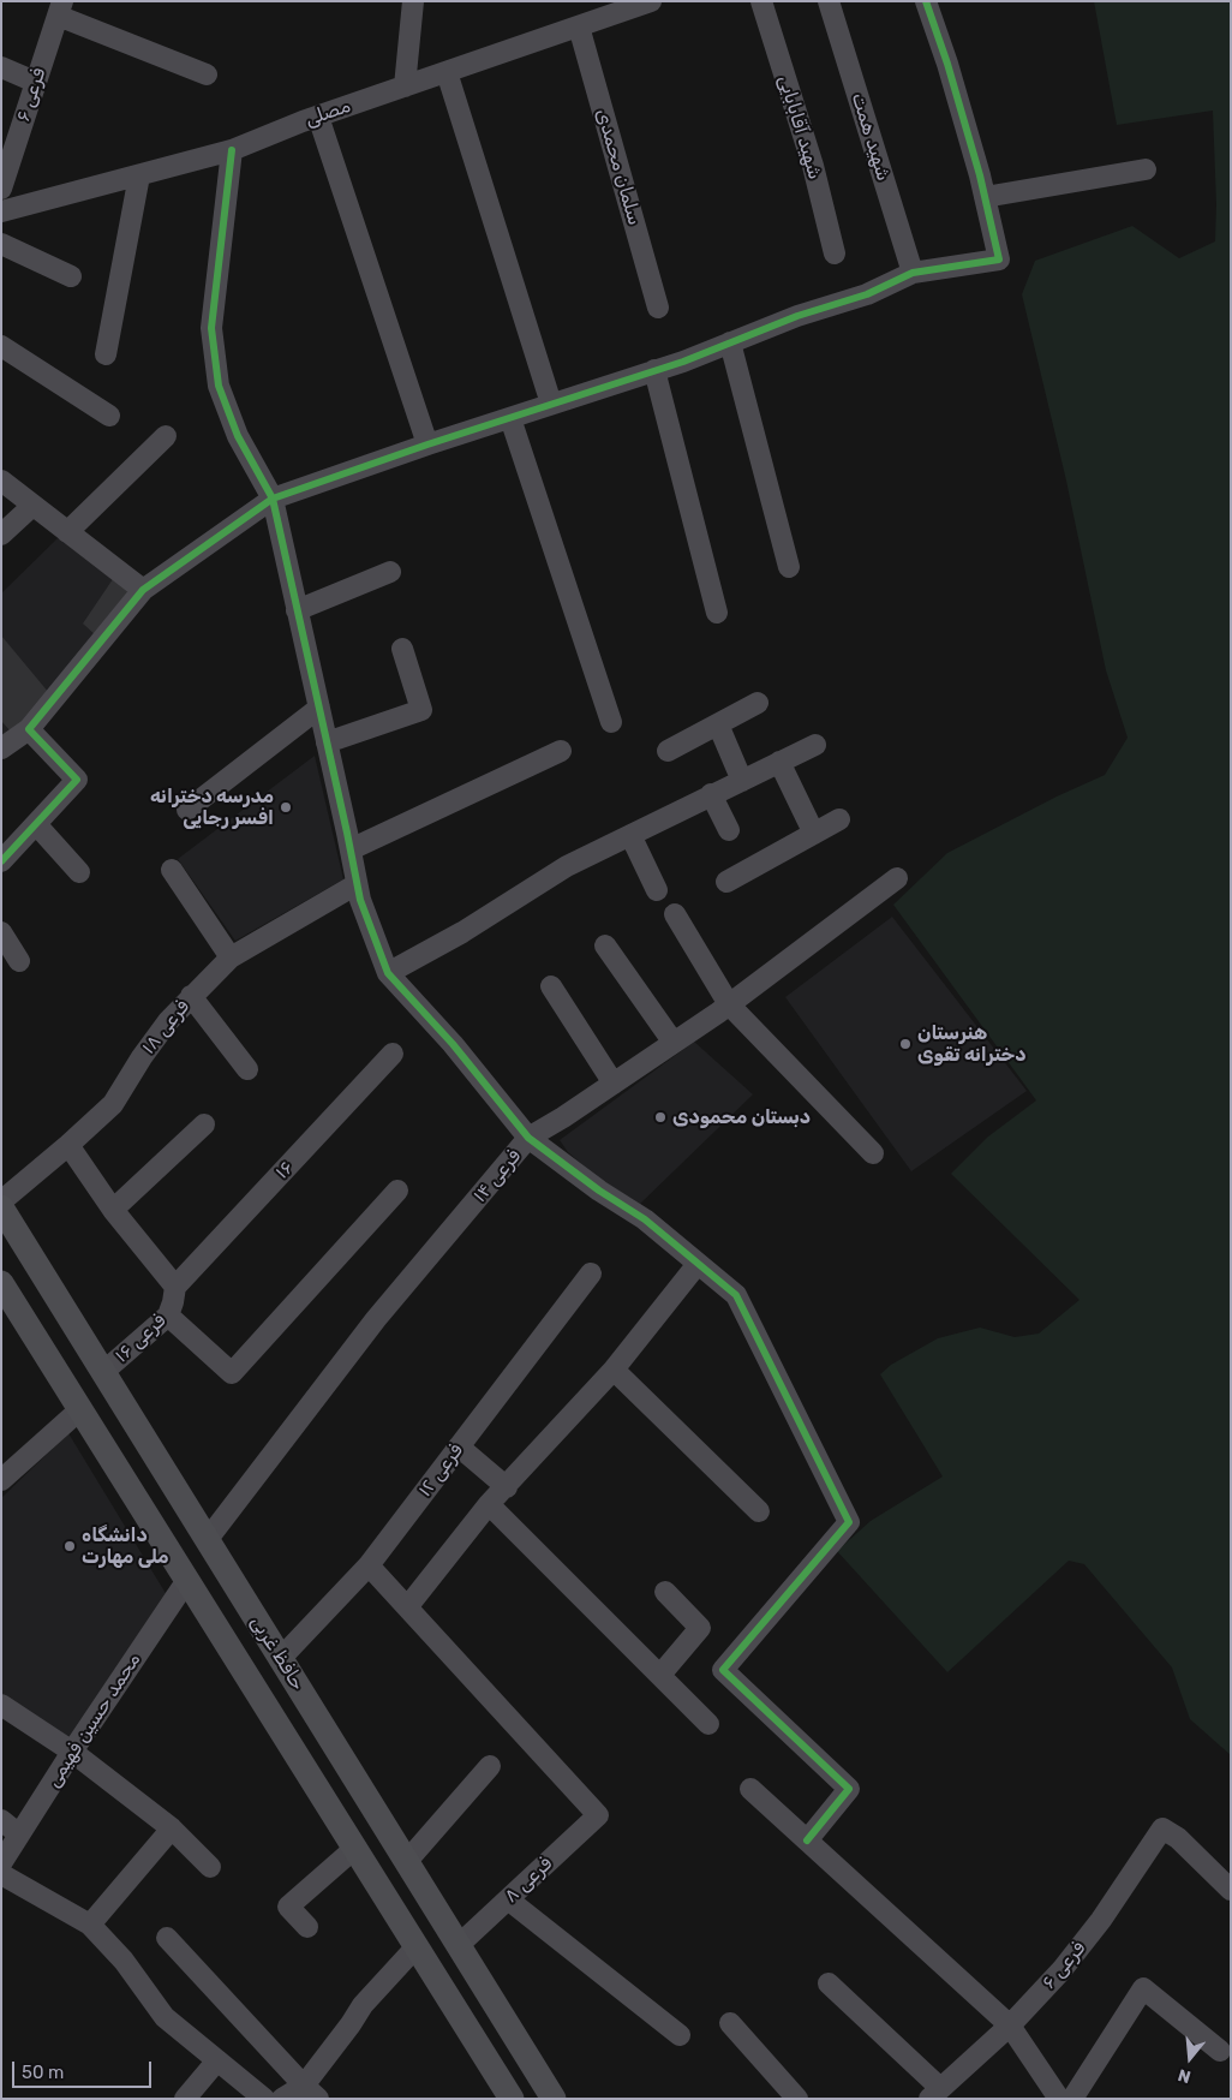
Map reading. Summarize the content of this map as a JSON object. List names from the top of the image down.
{
  "streets": {
    "main road": ["حافظ غربی"],
    "street": [
      "فرعی ۶",
      "مصلی",
      "شهید آقابابایی",
      "شهید همت",
      "سلمان محمدی",
      "فرعی ۱۸",
      "۱۶",
      "فرعی ۱۴",
      "فرعی ۱۶",
      "فرعی ۱۲",
      "محمد حسین فهیمی",
      "فرعی ۸"
    ]
  },
  "crossings": [
    ["مصلی", "سلمان محمدی"],
    ["۱۶", "فرعی ۱۶"],
    ["فرعی ۱۴", "حافظ غربی"],
    ["فرعی ۱۶", "حافظ غربی"],
    ["فرعی ۱۲", "حافظ غربی"],
    ["حافظ غربی", "محمد حسین فهیمی"],
    ["حافظ غربی", "فرعی ۸"]
  ],
  "places": [
    "مدرسه دخترانه افسر رجایی",
    "هنرستان دخترانه تقوی",
    "دبستان محمودی",
    "دانشگاه ملی مهارت"
  ],
  "scale_bar": "50 m",
  "north": "bottom"
}
